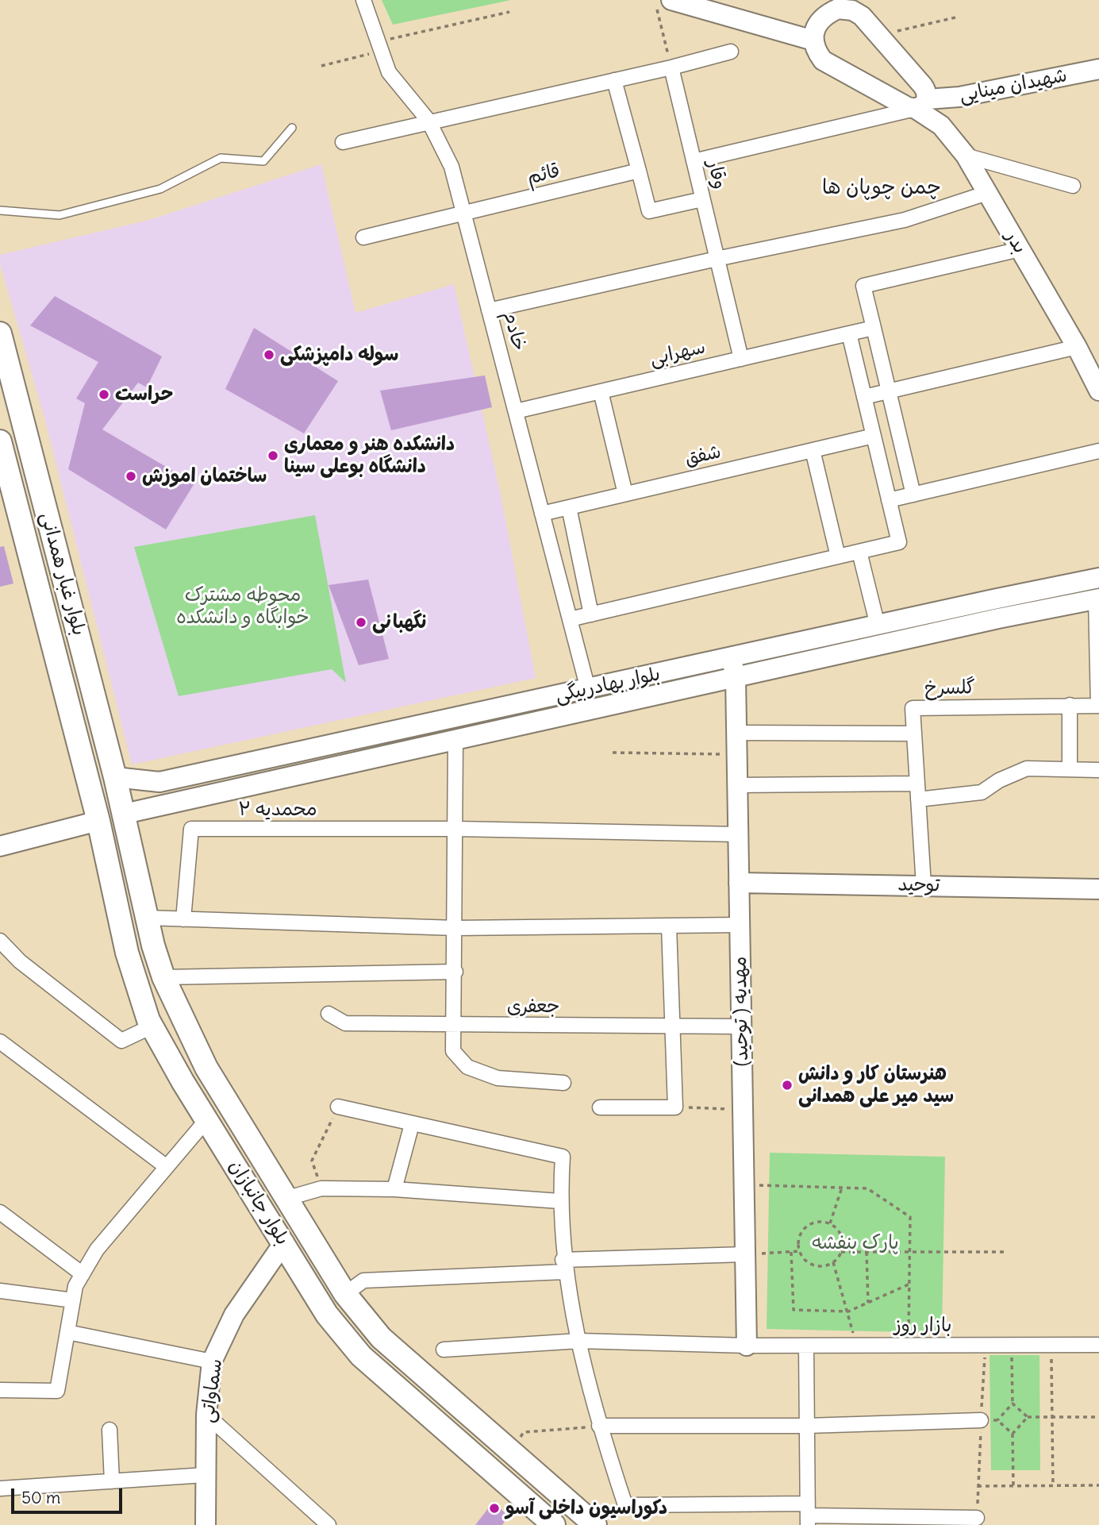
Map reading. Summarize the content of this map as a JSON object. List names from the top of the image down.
{
  "streets": {
    "main road": ["بلوار غبار همدانی", "بلوار جانبازان"],
    "street": [
      "شهیدان مینایی",
      "قائم",
      "وقار",
      "بدر",
      "خادم",
      "سهرابی",
      "شفق",
      "بلوار بهادربیگی",
      "گلسرخ",
      "محمدیه ۲",
      "توحید",
      "جعفری",
      "مهدیه ( توحید)",
      "بازار روز",
      "سماواتی"
    ]
  },
  "crossings": [
    ["شهیدان مینایی", "بدر"],
    ["قائم", "خادم"],
    ["وقار", "سهرابی"],
    ["خادم", "سهرابی"],
    ["خادم", "شفق"],
    ["خادم", "بلوار بهادربیگی"],
    ["بلوار غبار همدانی", "بلوار بهادربیگی"],
    ["بلوار غبار همدانی", "بلوار جانبازان"],
    ["بلوار بهادربیگی", "مهدیه ( توحید)"],
    ["بلوار بهادربیگی", "بلوار جانبازان"],
    ["گلسرخ", "توحید"],
    ["توحید", "مهدیه ( توحید)"],
    ["جعفری", "مهدیه ( توحید)"],
    ["مهدیه ( توحید)", "بازار روز"],
    ["بلوار جانبازان", "سماواتی"]
  ],
  "districts": ["چمن چوپان ها"],
  "parks": ["محوطه مشترک خوابگاه و دانشکده", "پارک بنفشه"],
  "places": [
    "سوله دامپزشکی",
    "حراست",
    "دانشکده هنر و معماری دانشگاه بوعلی سینا",
    "ساختمان اموزش",
    "نگهبانی",
    "هنرستان کار و دانش سید میر علی همدانی",
    "دکوراسیون داخلی آسو"
  ],
  "scale_bar": "50 m"
}
